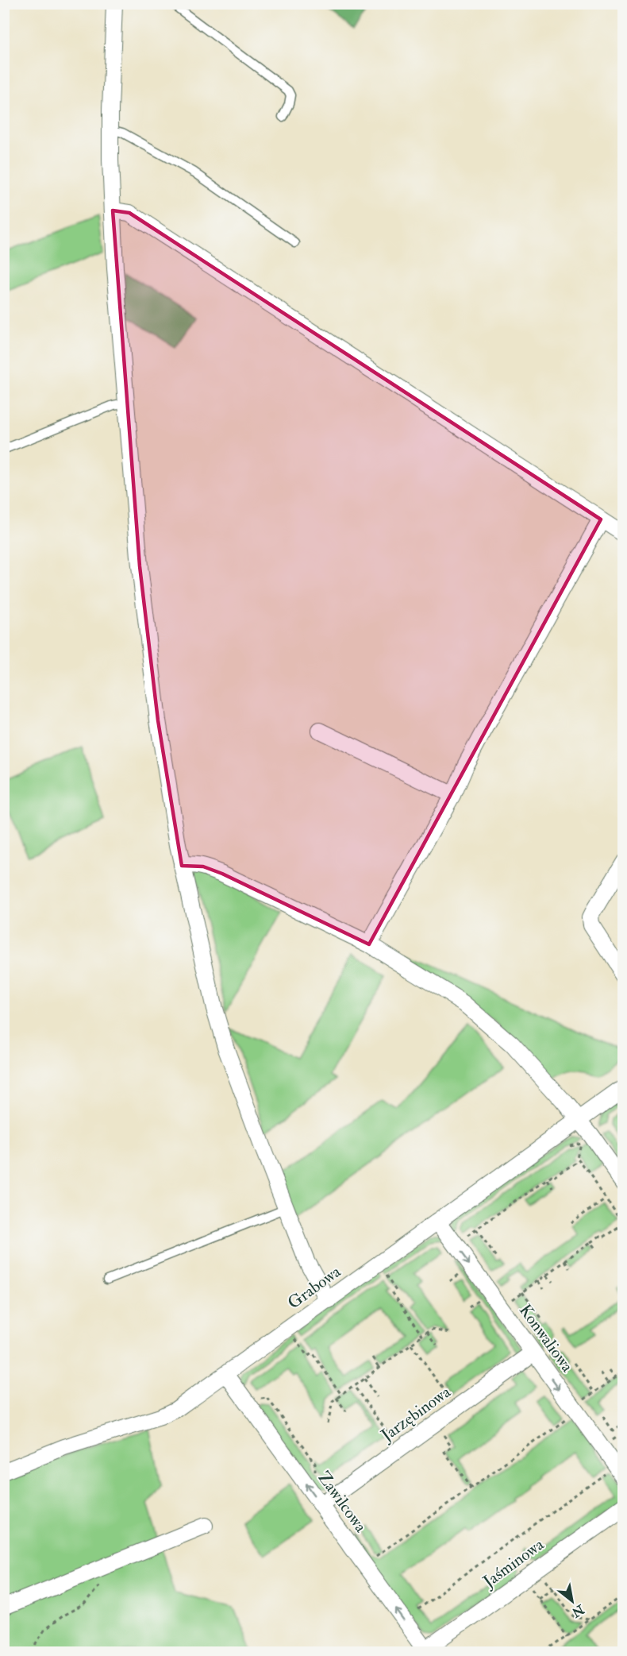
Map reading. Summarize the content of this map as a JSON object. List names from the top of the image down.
{
  "streets": {
    "street": [
      "Grabowa",
      "Konwaliowa",
      "Jarzębinowa",
      "Zawilcowa",
      "Jaśminowa"
    ]
  },
  "crossings": [
    ["Grabowa", "Konwaliowa"],
    ["Grabowa", "Zawilcowa"],
    ["Konwaliowa", "Jarzębinowa"],
    ["Jarzębinowa", "Zawilcowa"],
    ["Zawilcowa", "Jaśminowa"]
  ],
  "one_way": ["Konwaliowa", "Zawilcowa"],
  "north": "bottom right"
}
